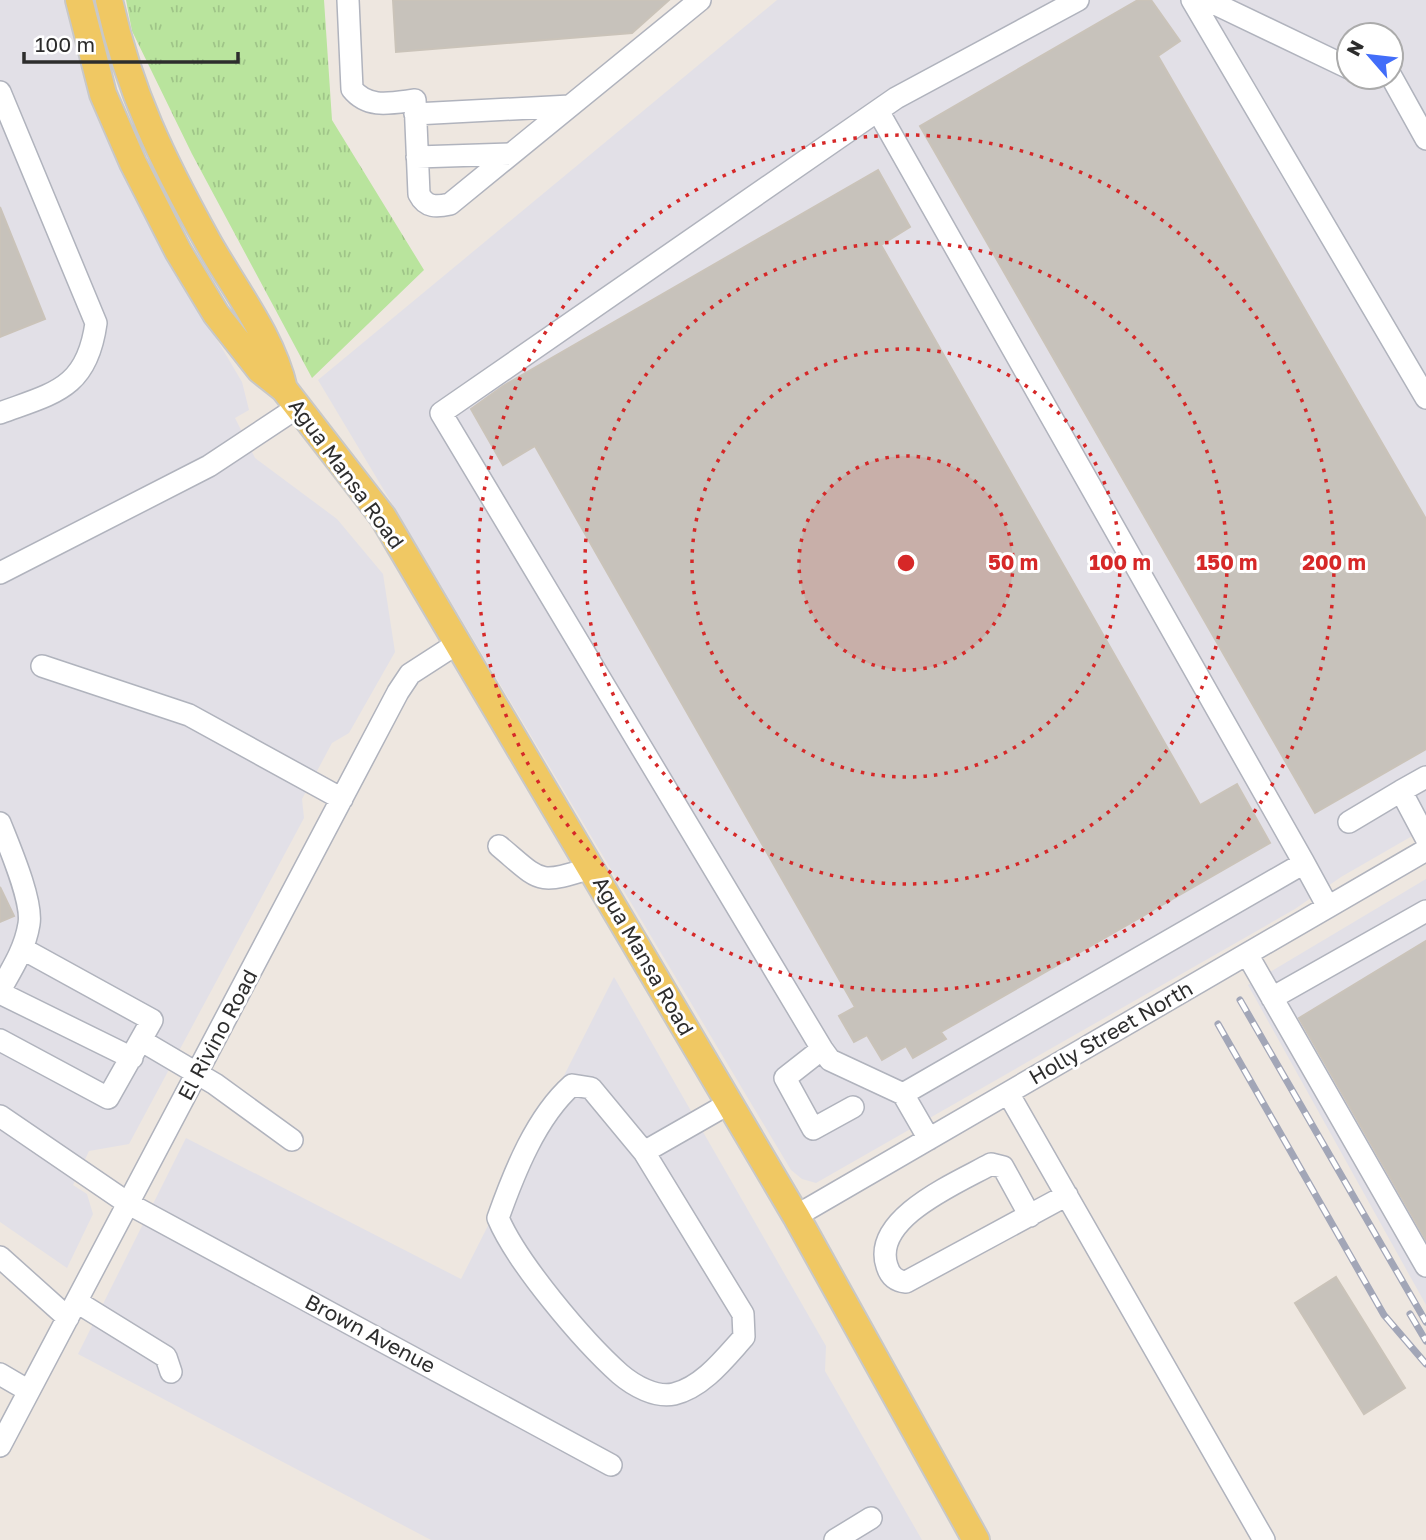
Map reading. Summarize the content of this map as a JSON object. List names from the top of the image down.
{
  "streets": {
    "main road": ["Agua Mansa Road"],
    "street": ["Holly Street North", "El Rivino Road", "Brown Avenue"]
  },
  "crossings": [
    ["Agua Mansa Road", "Holly Street North"],
    ["Agua Mansa Road", "El Rivino Road"],
    ["El Rivino Road", "Brown Avenue"]
  ],
  "scale_bar": "100 m",
  "north": "top left",
  "rings": [
    "50 m",
    "100 m",
    "150 m",
    "200 m"
  ]
}
